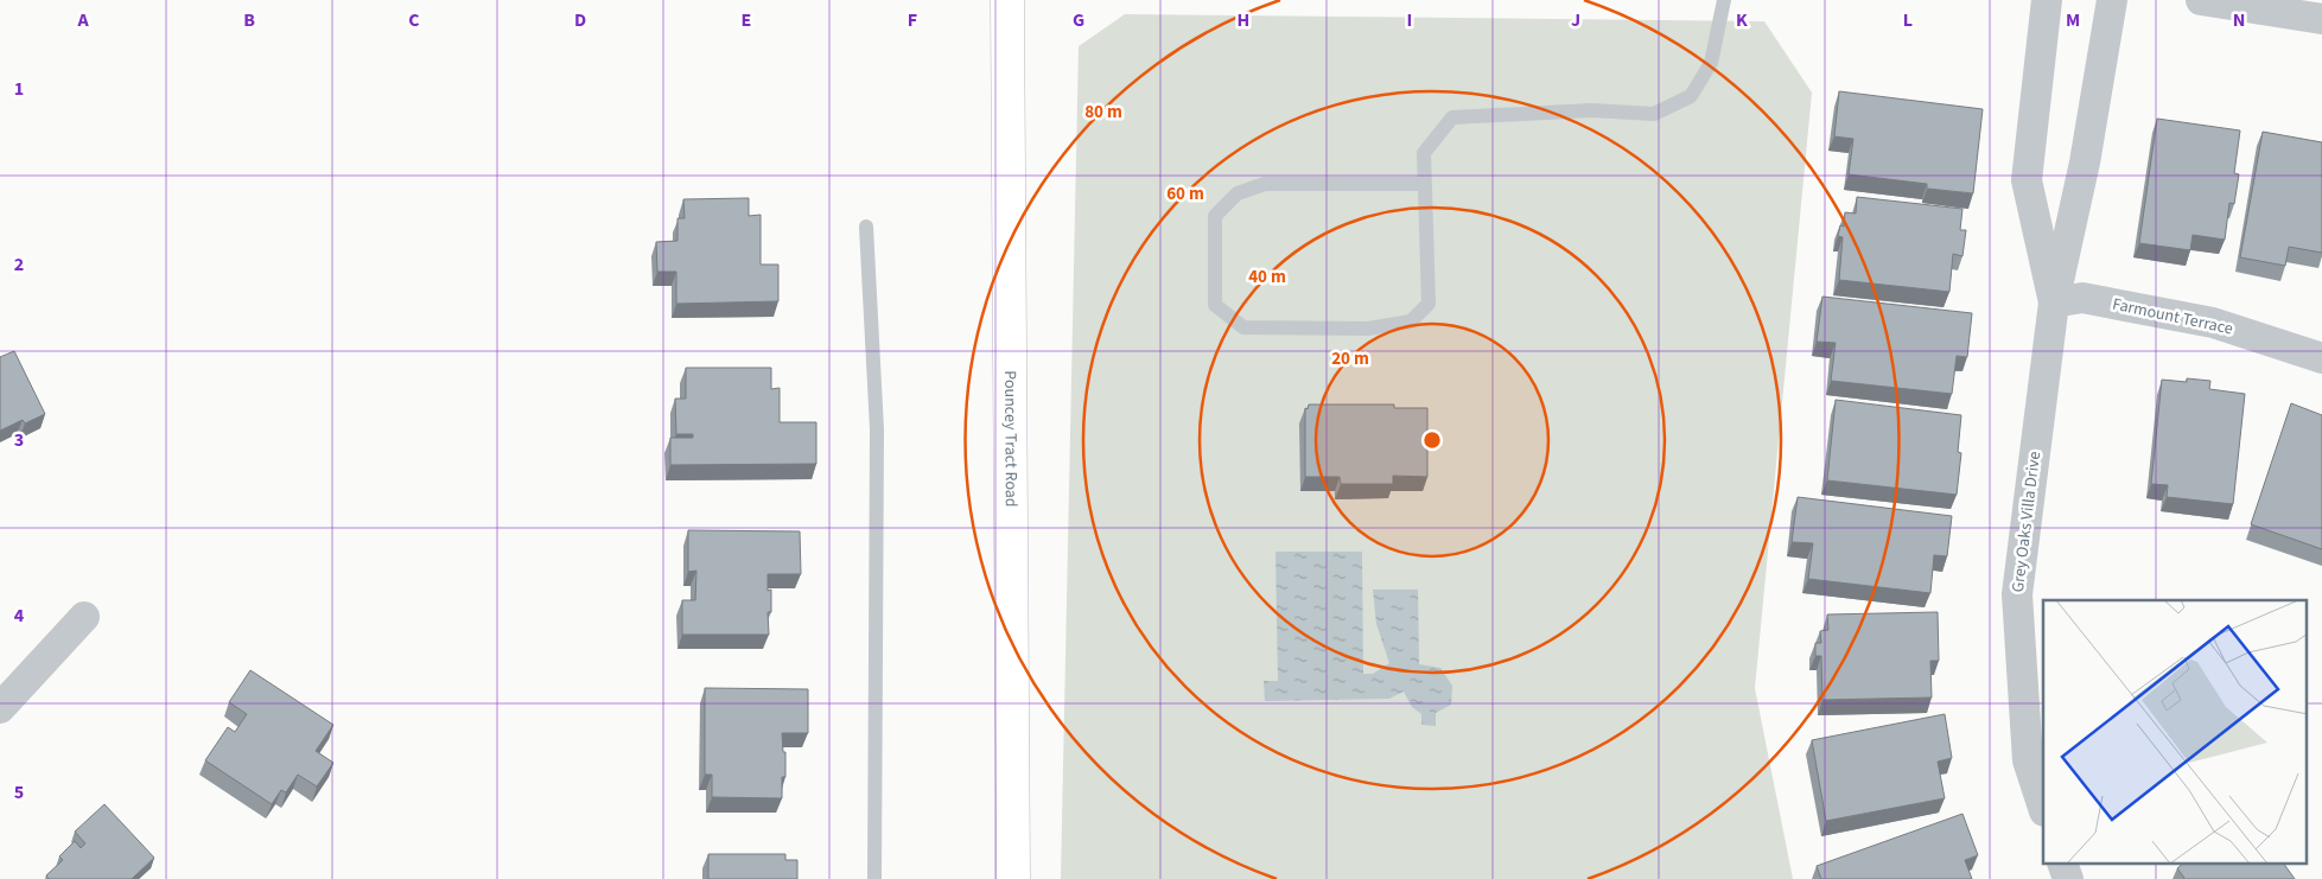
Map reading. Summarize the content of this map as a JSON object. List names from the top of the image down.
{
  "streets": {
    "main road": ["Pouncey Tract Road"],
    "street": ["Farmount Terrace", "Grey Oaks Villa Drive"]
  },
  "crossings": [
    ["Farmount Terrace", "Grey Oaks Villa Drive"]
  ],
  "grid": {
    "columns": [
      "A",
      "B",
      "C",
      "D",
      "E",
      "F",
      "G",
      "H",
      "I",
      "J",
      "K",
      "L",
      "M",
      "N"
    ],
    "rows": [
      "1",
      "2",
      "3",
      "4",
      "5"
    ]
  },
  "rings": [
    "80 m",
    "60 m",
    "40 m",
    "20 m"
  ]
}
